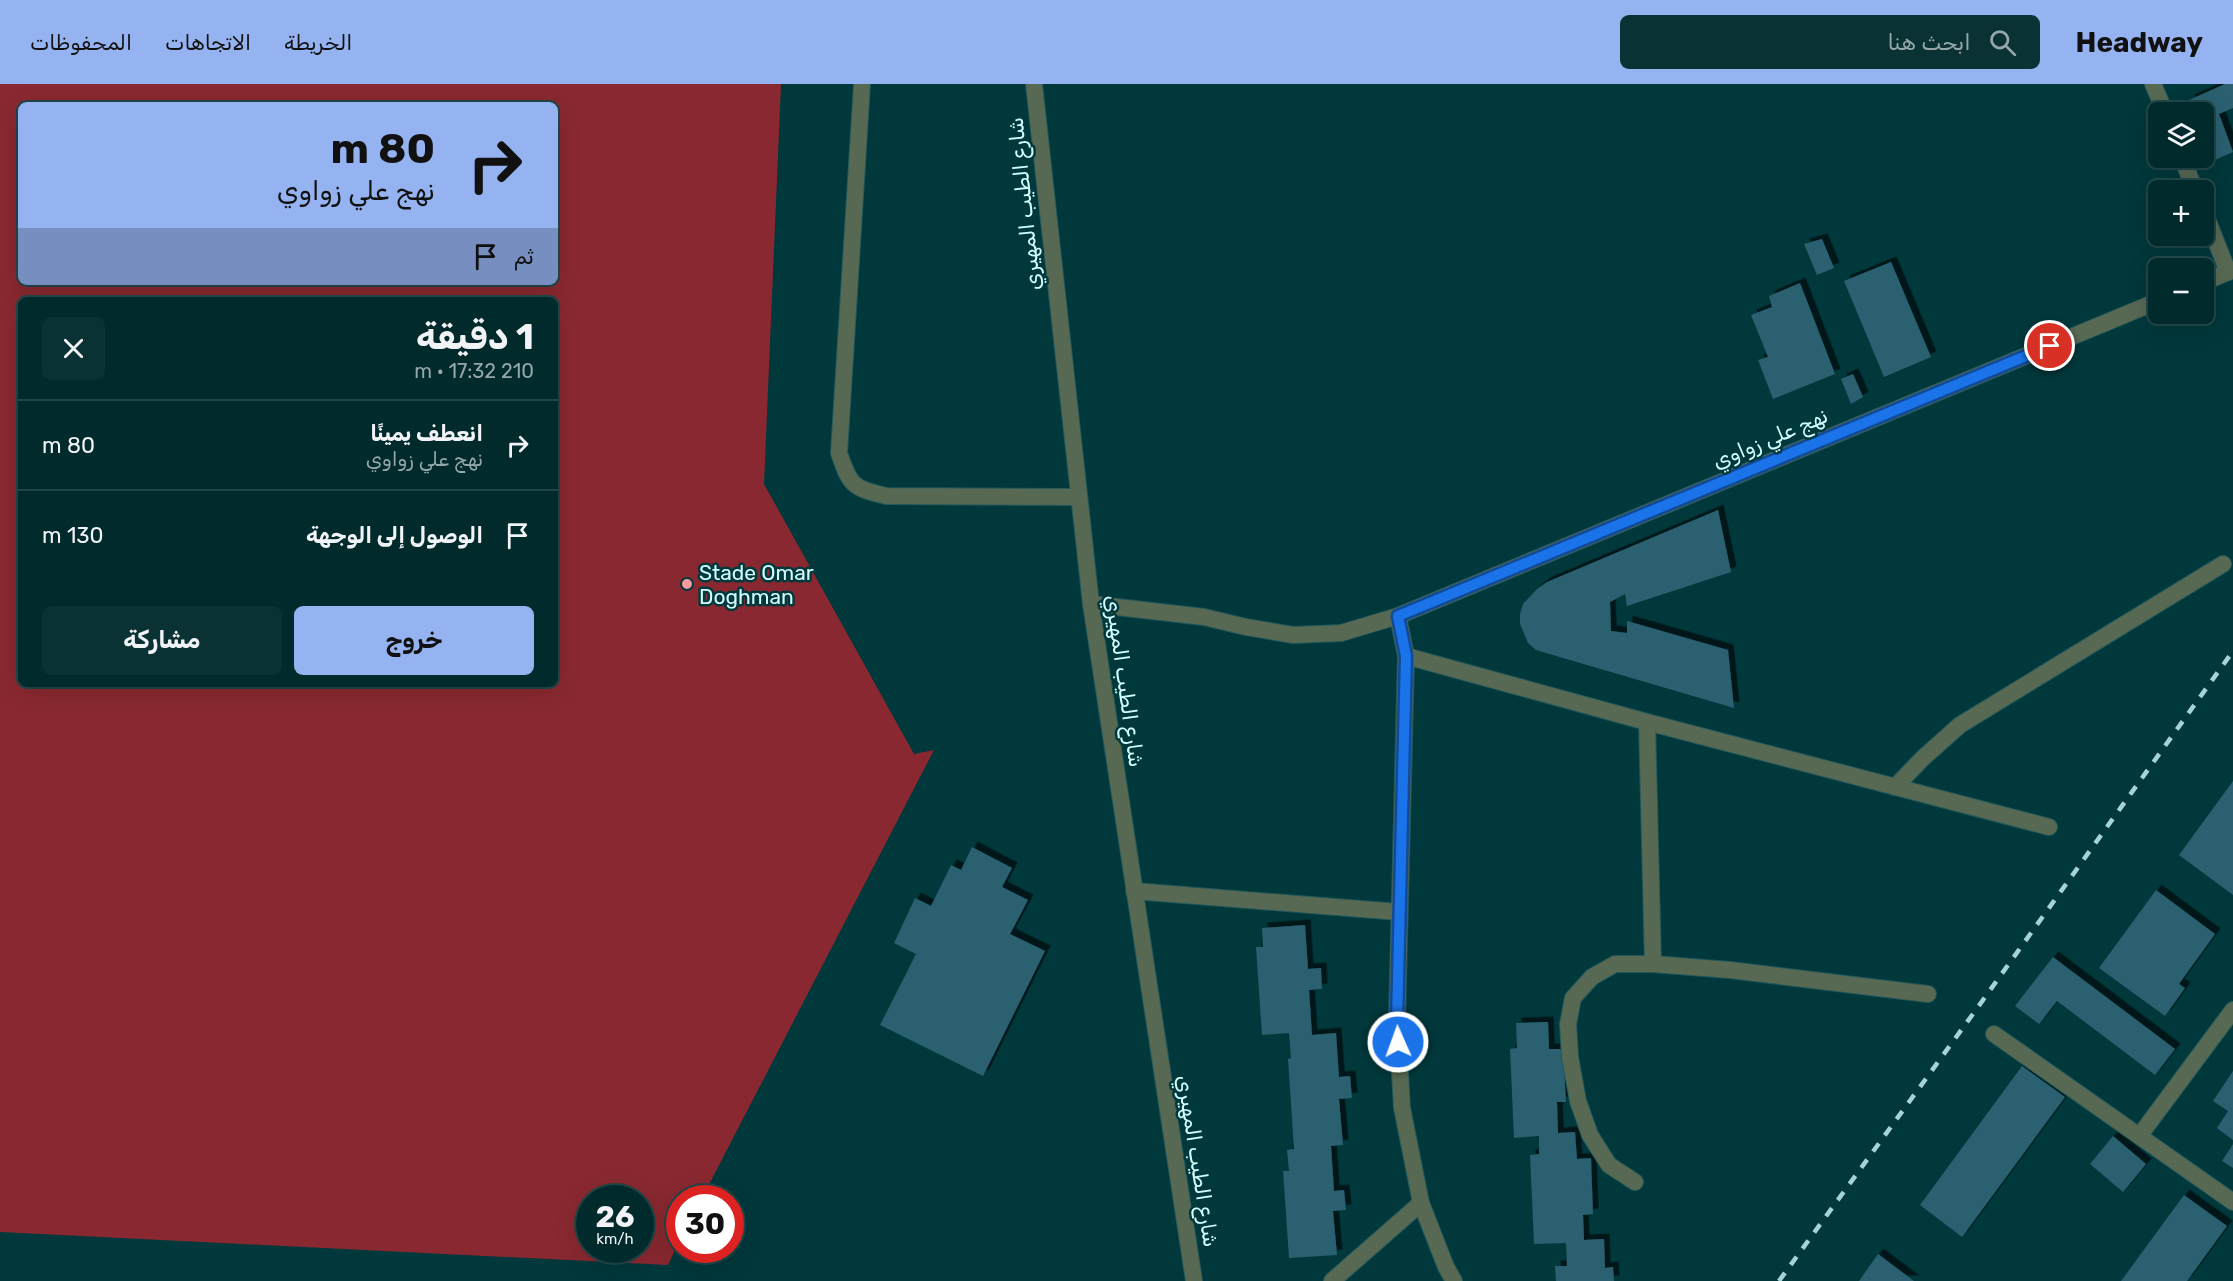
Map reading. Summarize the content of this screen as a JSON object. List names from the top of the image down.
{
  "streets": {
    "street": ["شارع الطيب المهيري", "نهج علي زواوي"]
  },
  "crossings": [
    ["شارع الطيب المهيري", "نهج علي زواوي"]
  ],
  "places": ["Stade Omar Doghman"],
  "page": {
    "header": "Headway",
    "search": "ابحث هنا",
    "nav": ["الخريطة", "الاتجاهات", "المحفوظات"],
    "map_buttons": ["+", "−"],
    "turn": ["80 m", "نهج علي زواوي"],
    "then": "ثم",
    "heading": ["1 دقيقة", "210 m · 17:32"],
    "list": [
      {
        "name": "انعطف يمينًا",
        "note": "نهج علي زواوي",
        "value": "80 m"
      },
      {
        "name": "الوصول إلى الوجهة",
        "value": "130 m"
      }
    ],
    "buttons": ["خروج", "مشاركة"],
    "speed": "26 km/h",
    "limit": "30"
  }
}
